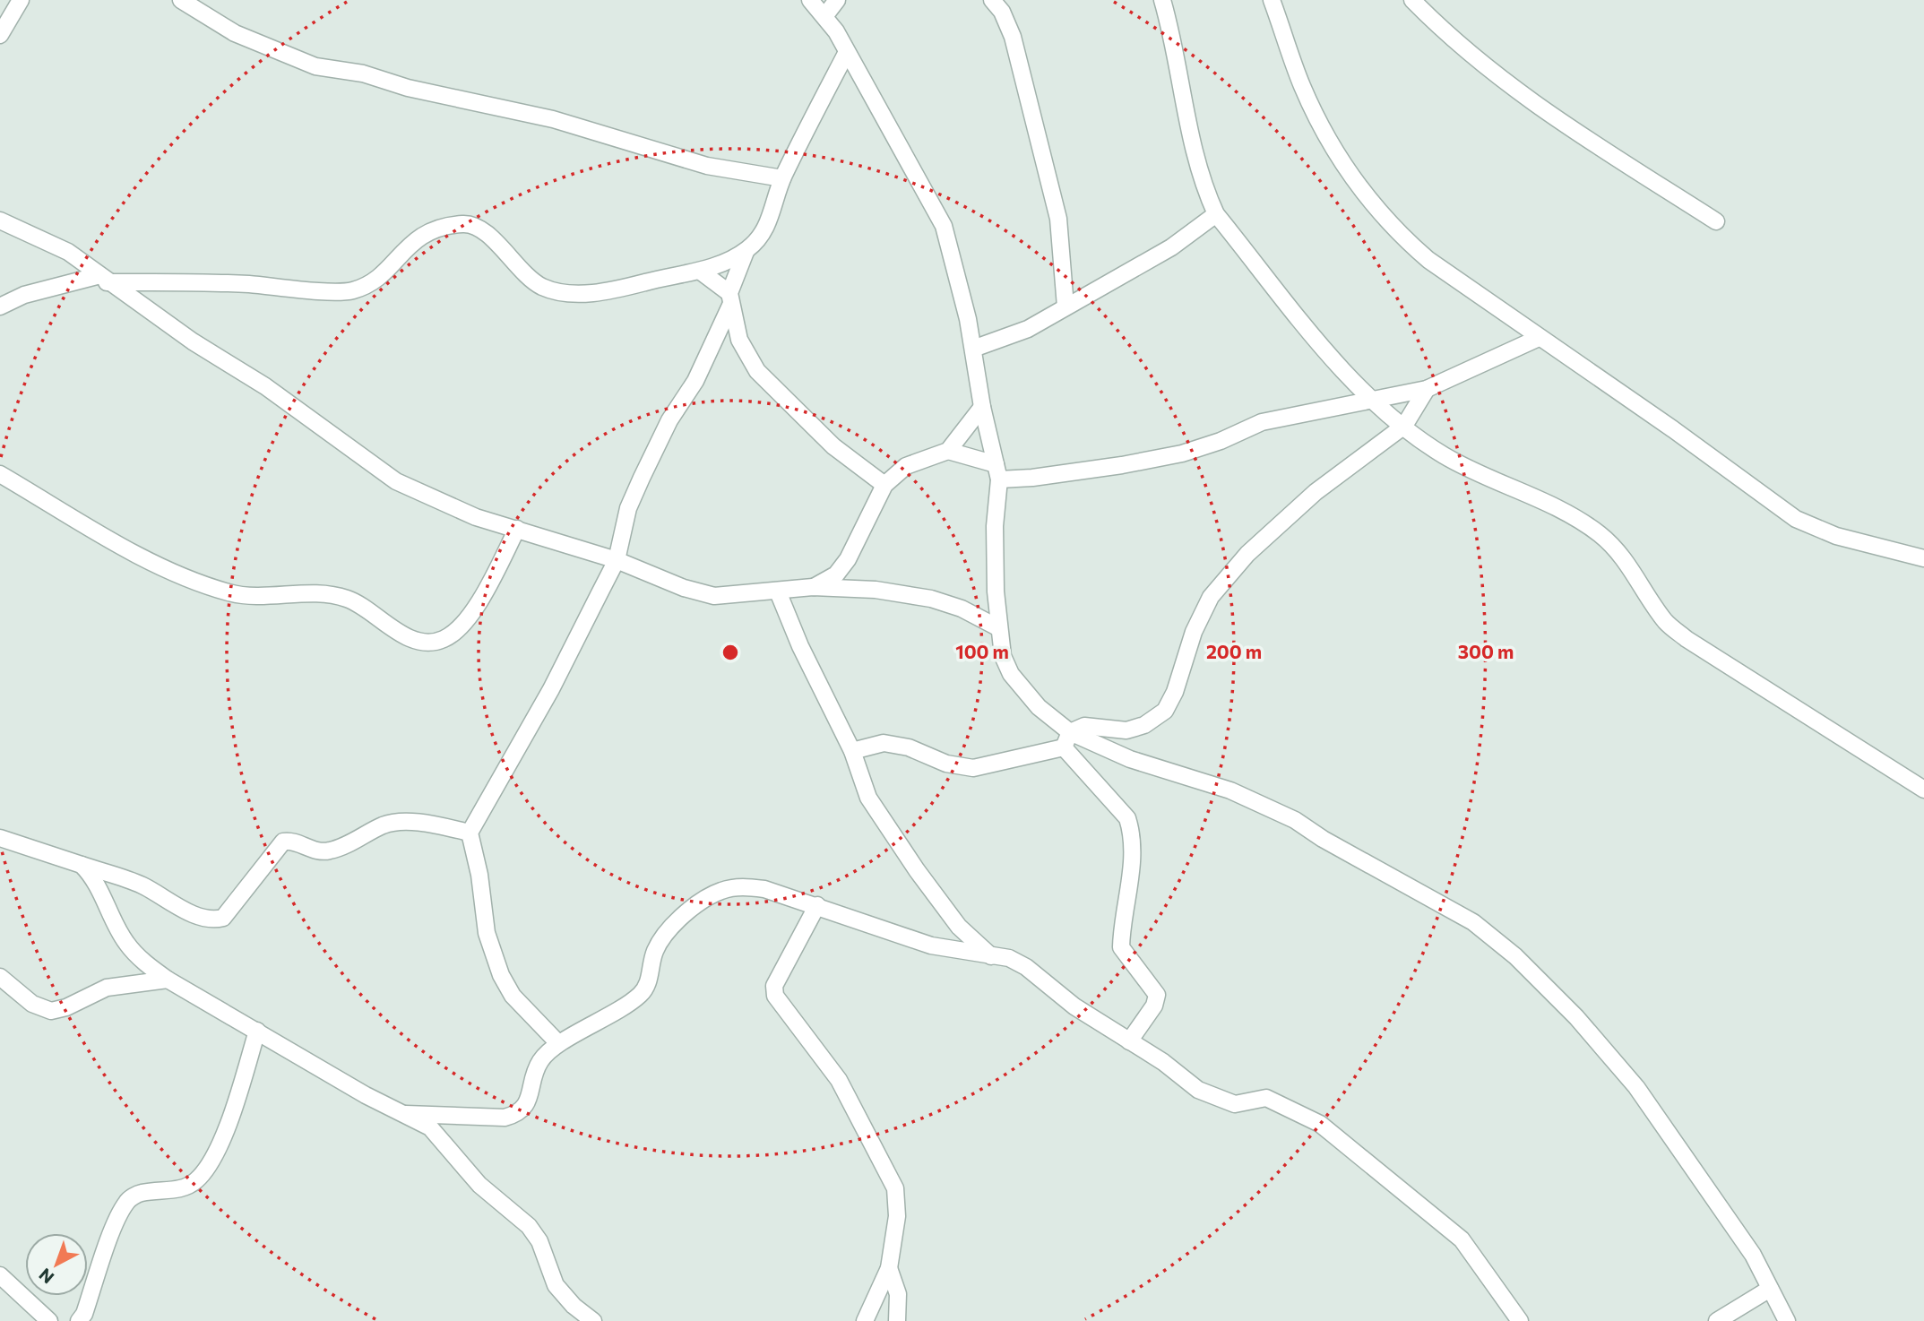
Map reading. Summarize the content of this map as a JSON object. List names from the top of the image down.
{
  "north": "bottom left",
  "rings": ["100 m", "200 m", "300 m"]
}
